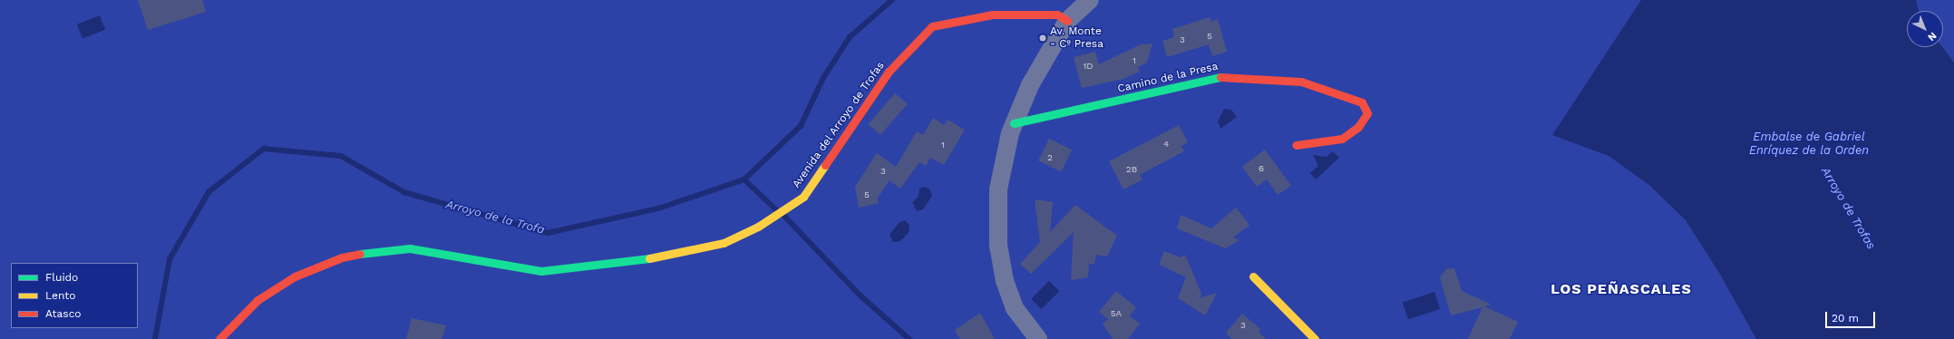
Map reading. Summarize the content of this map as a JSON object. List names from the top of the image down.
{
  "streets": {
    "street": ["Camino de la Presa", "Avenida del Arroyo de Trofas"]
  },
  "districts": ["LOS PEÑASCALES"],
  "water": ["Embalse de Gabriel Enríquez de la Orden", "Arroyo de Trofas", "Arroyo de la Trofa"],
  "places": ["Av. Monte - Cº Presa"],
  "house_numbers": [
    "5",
    "3",
    "1",
    "1D",
    "4",
    "1",
    "2",
    "6",
    "2B",
    "3",
    "5",
    "5A",
    "3"
  ],
  "legend": ["Fluido", "Lento", "Atasco"],
  "scale_bar": "20 m",
  "north": "bottom right"
}
